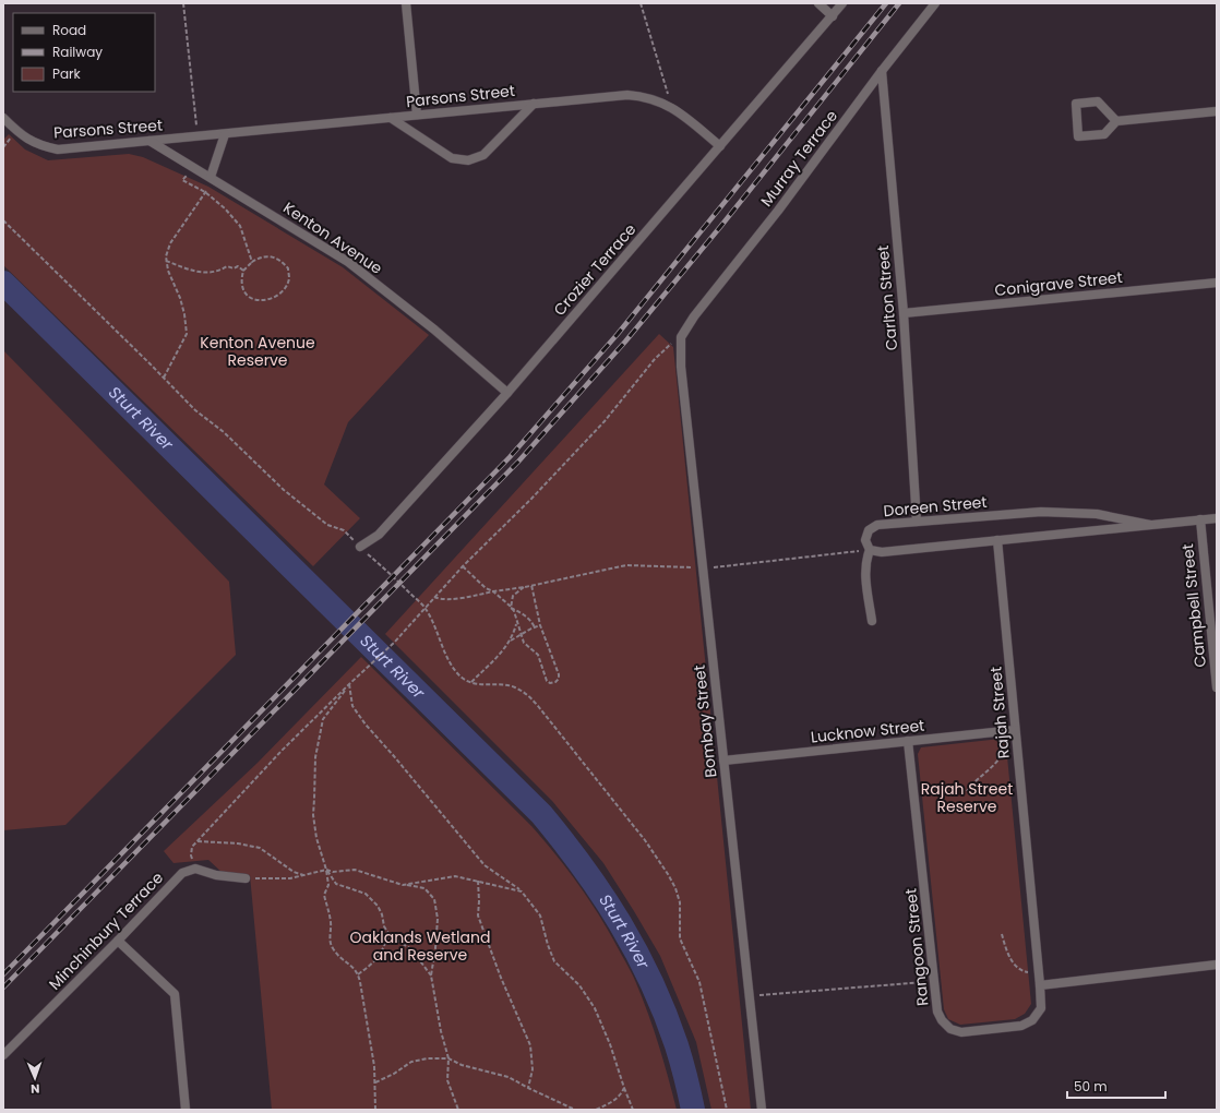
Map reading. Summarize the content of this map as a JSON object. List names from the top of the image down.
{
  "streets": {
    "street": [
      "Parsons Street",
      "Murray Terrace",
      "Kenton Avenue",
      "Crozier Terrace",
      "Conigrave Street",
      "Carlton Street",
      "Doreen Street",
      "Campbell Street",
      "Rajah Street",
      "Bombay Street",
      "Lucknow Street",
      "Minchinbury Terrace",
      "Rangoon Street"
    ]
  },
  "crossings": [
    ["Parsons Street", "Kenton Avenue"],
    ["Parsons Street", "Crozier Terrace"],
    ["Murray Terrace", "Carlton Street"],
    ["Murray Terrace", "Bombay Street"],
    ["Kenton Avenue", "Crozier Terrace"],
    ["Conigrave Street", "Carlton Street"],
    ["Carlton Street", "Doreen Street"],
    ["Doreen Street", "Campbell Street"],
    ["Doreen Street", "Rajah Street"],
    ["Rajah Street", "Lucknow Street"],
    ["Rajah Street", "Rangoon Street"],
    ["Bombay Street", "Lucknow Street"],
    ["Lucknow Street", "Rangoon Street"]
  ],
  "water": ["Sturt River"],
  "parks": ["Kenton Avenue Reserve", "Rajah Street Reserve", "Oaklands Wetland and Reserve"],
  "legend": ["Road", "Railway", "Park"],
  "scale_bar": "50 m",
  "north": "bottom"
}
